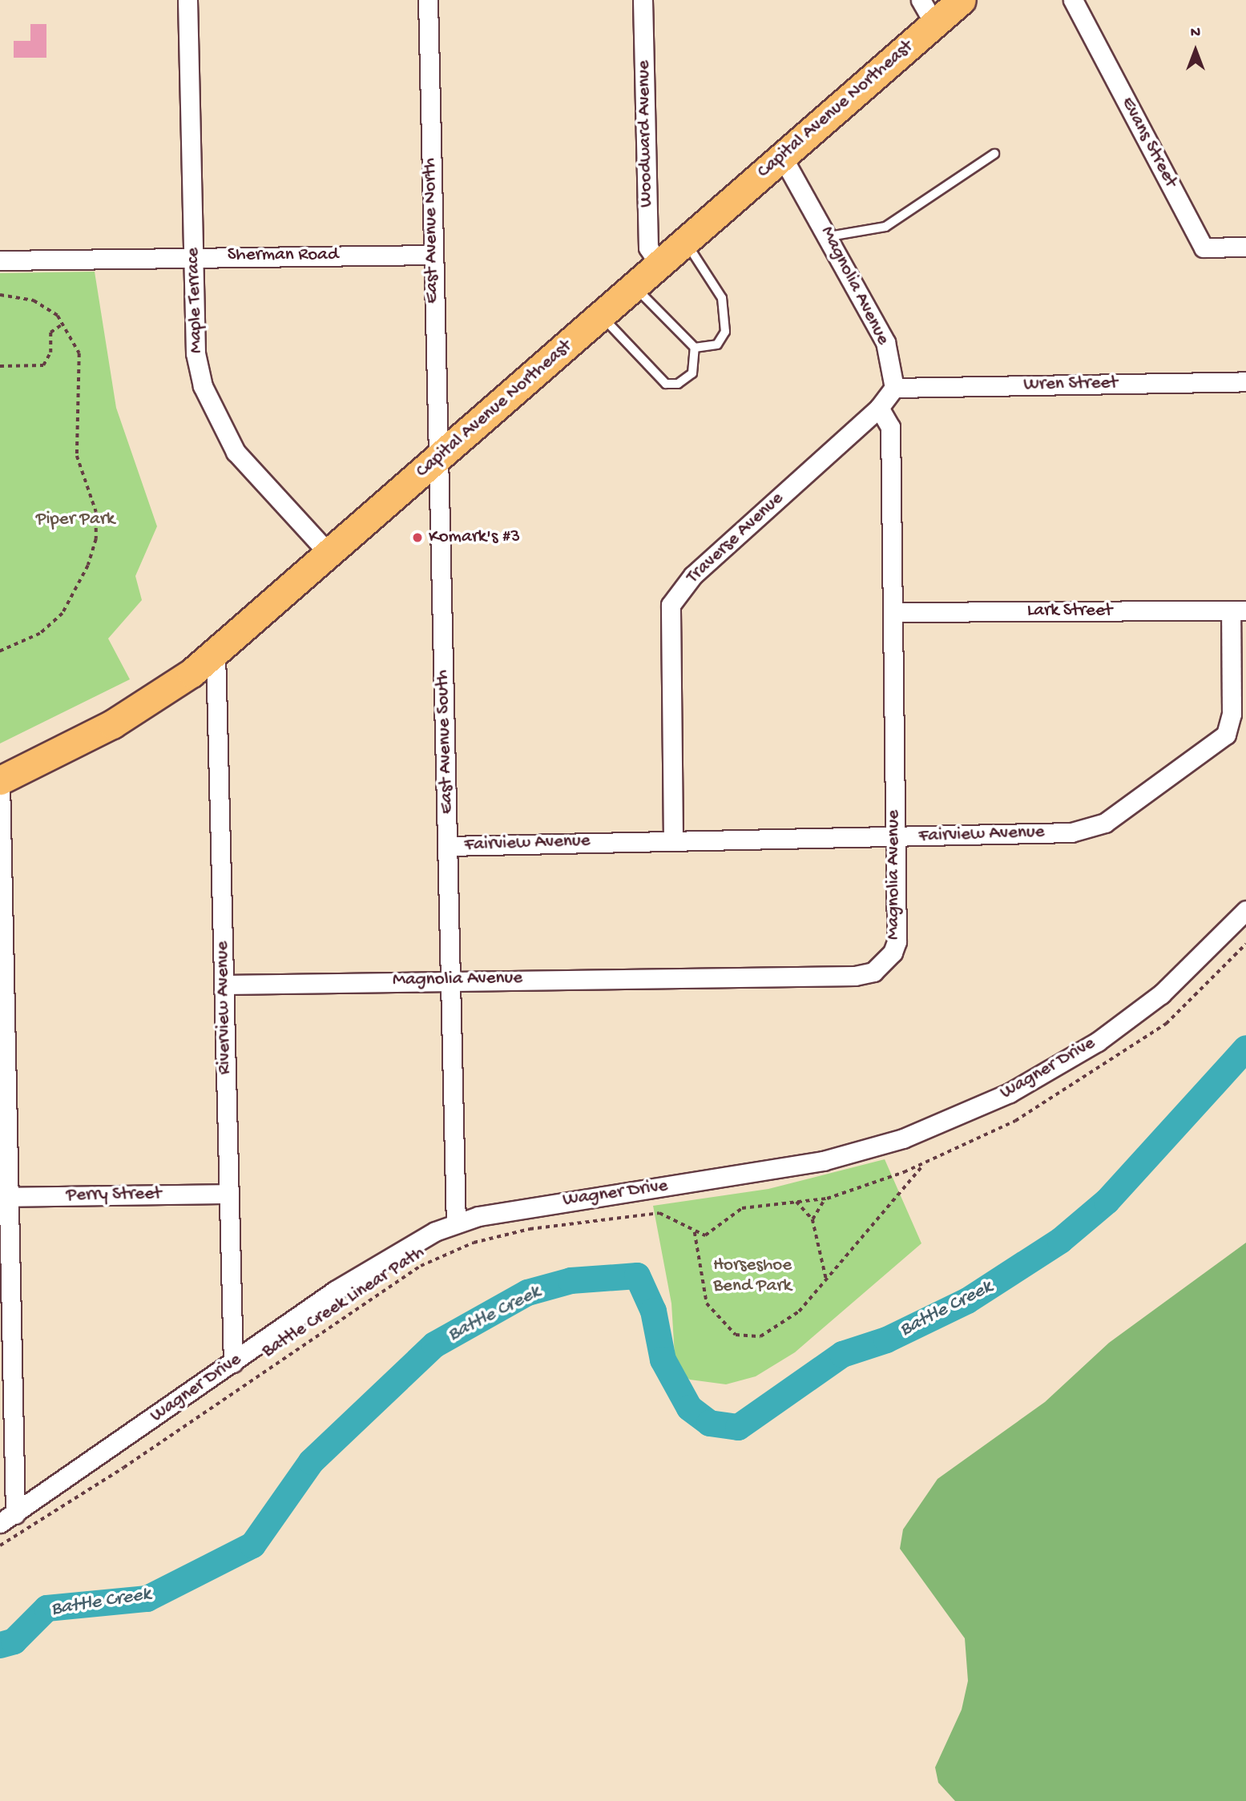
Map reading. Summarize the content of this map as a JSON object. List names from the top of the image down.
{
  "streets": {
    "main road": ["Capital Avenue Northeast"],
    "street": [
      "Woodward Avenue",
      "Evans Street",
      "East Avenue North",
      "Sherman Road",
      "Magnolia Avenue",
      "Maple Terrace",
      "Wren Street",
      "Traverse Avenue",
      "Lark Street",
      "East Avenue South",
      "Fairview Avenue",
      "Riverview Avenue",
      "Wagner Drive",
      "Perry Street"
    ],
    "path": ["Battle Creek Linear Path"]
  },
  "crossings": [
    ["Capital Avenue Northeast", "Woodward Avenue"],
    ["Capital Avenue Northeast", "East Avenue North"],
    ["Capital Avenue Northeast", "Magnolia Avenue"],
    ["Capital Avenue Northeast", "Maple Terrace"],
    ["Capital Avenue Northeast", "East Avenue South"],
    ["Capital Avenue Northeast", "Riverview Avenue"],
    ["East Avenue North", "Sherman Road"],
    ["East Avenue North", "East Avenue South"],
    ["Sherman Road", "Maple Terrace"],
    ["Magnolia Avenue", "Wren Street"],
    ["Magnolia Avenue", "Traverse Avenue"],
    ["Magnolia Avenue", "Lark Street"],
    ["Magnolia Avenue", "East Avenue South"],
    ["Magnolia Avenue", "Fairview Avenue"],
    ["Magnolia Avenue", "Riverview Avenue"],
    ["Traverse Avenue", "Fairview Avenue"],
    ["Lark Street", "Fairview Avenue"],
    ["East Avenue South", "Fairview Avenue"],
    ["East Avenue South", "Wagner Drive"],
    ["Riverview Avenue", "Wagner Drive"],
    ["Riverview Avenue", "Perry Street"]
  ],
  "water": ["Battle Creek"],
  "parks": ["Piper Park", "Horseshoe Bend Park"],
  "places": ["Komark's #3"],
  "north": "top"
}
